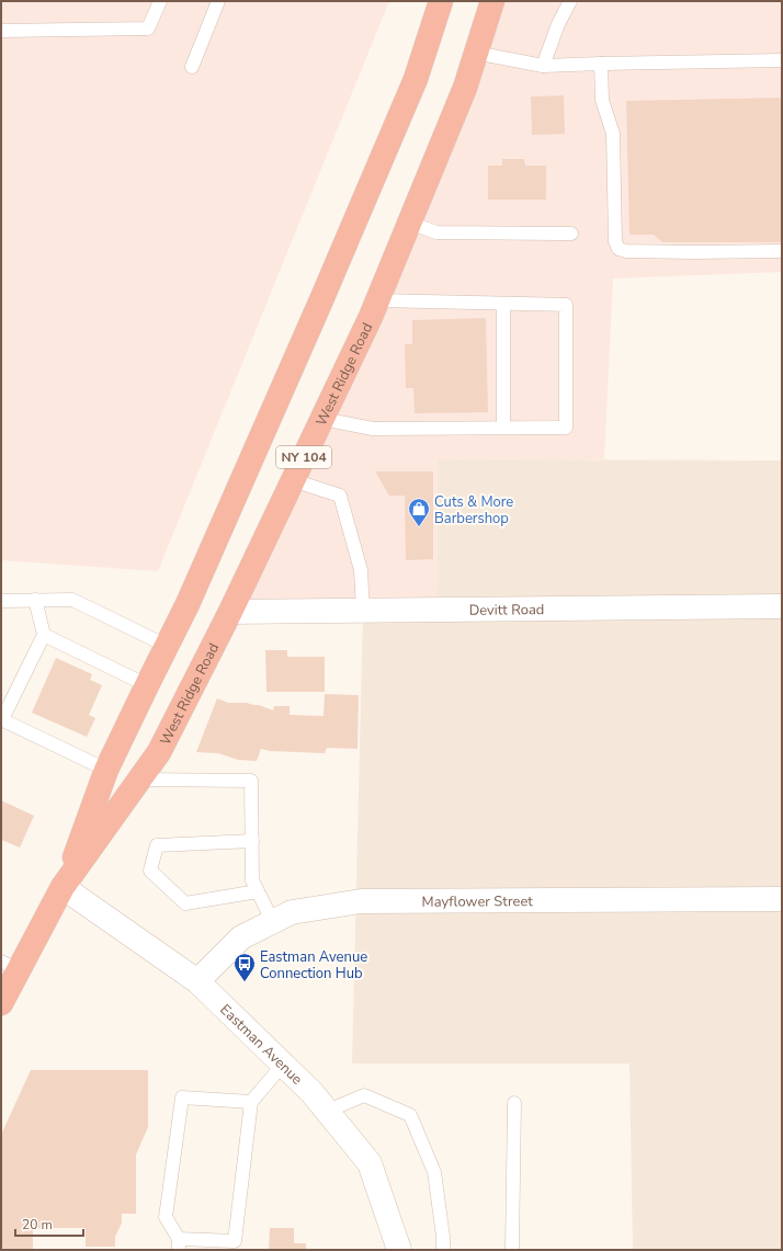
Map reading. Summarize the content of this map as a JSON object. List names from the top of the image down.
{
  "streets": {
    "highway": ["West Ridge Road", "NY 104"],
    "street": ["Devitt Road", "Mayflower Street", "Eastman Avenue"]
  },
  "crossings": [
    ["West Ridge Road", "Devitt Road"],
    ["West Ridge Road", "Eastman Avenue"],
    ["Mayflower Street", "Eastman Avenue"]
  ],
  "places": {
    "shop": ["Cuts & More Barbershop"],
    "bus stop": ["Eastman Avenue Connection Hub"]
  },
  "scale_bar": "20 m"
}
